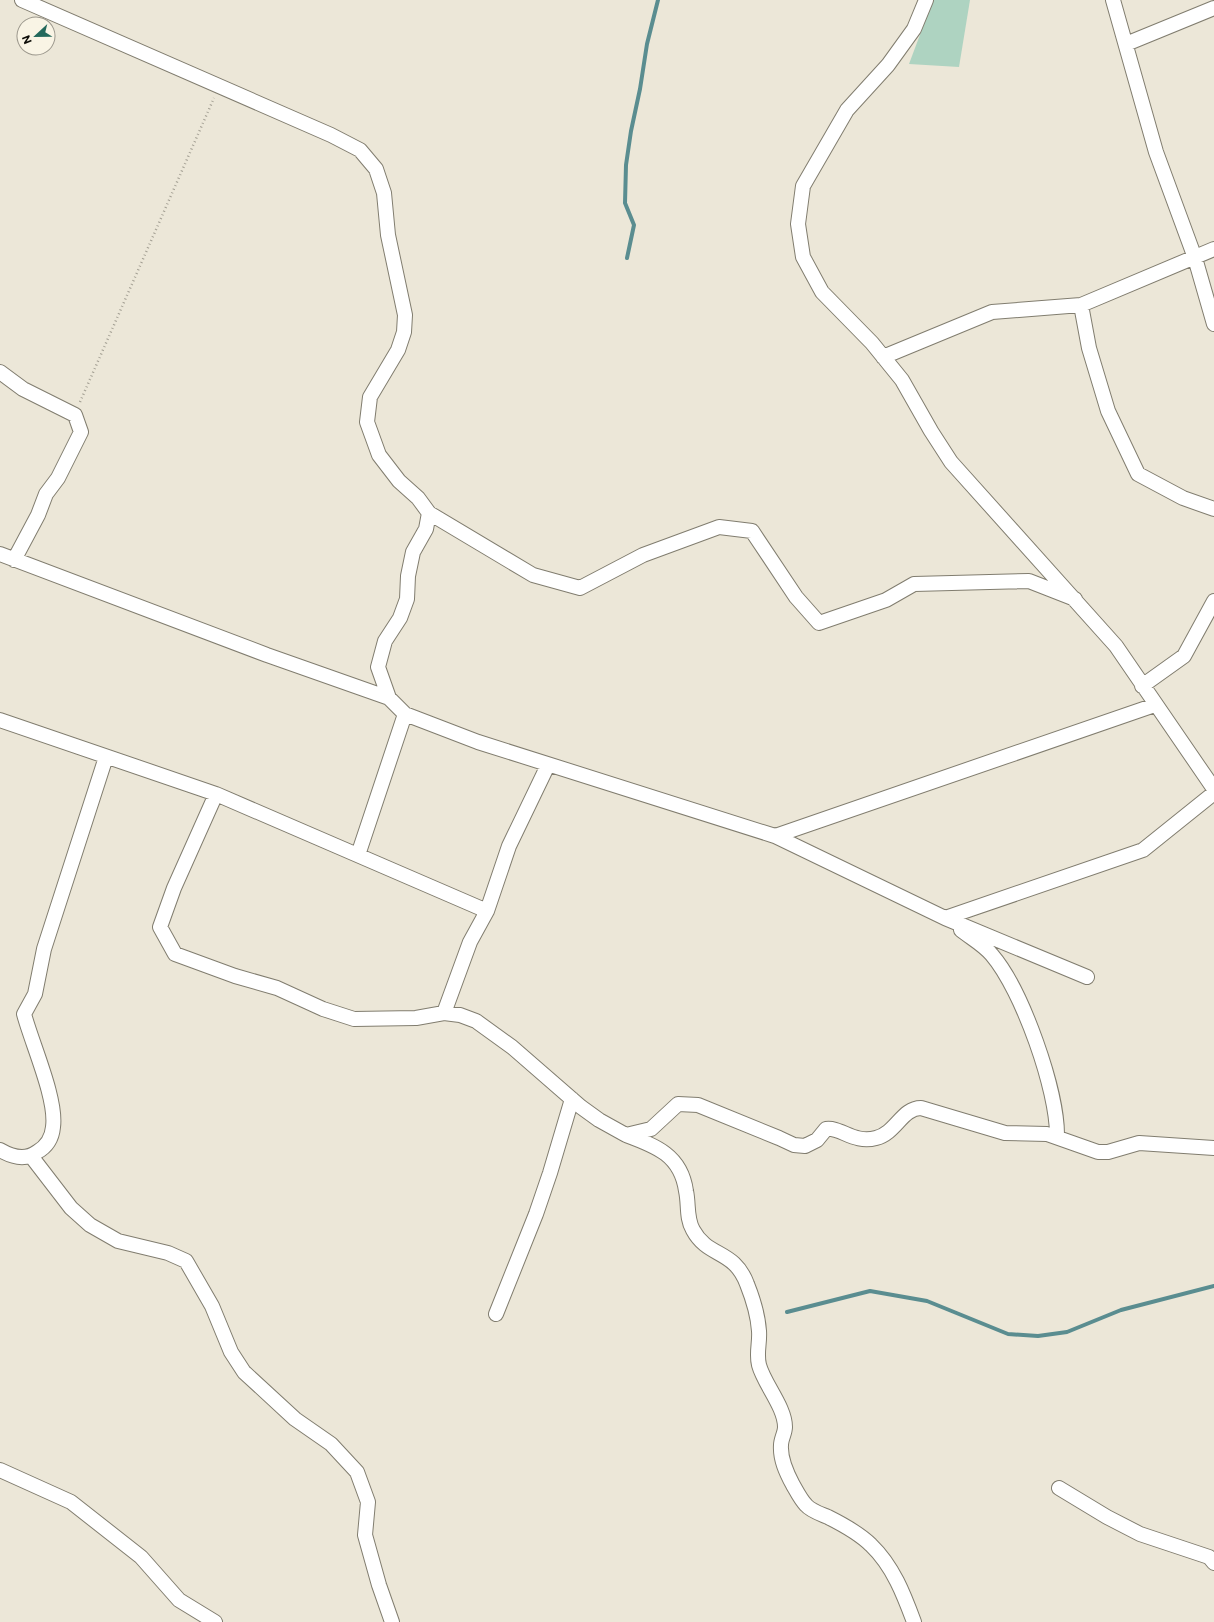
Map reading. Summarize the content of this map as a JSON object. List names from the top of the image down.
{
  "north": "left"
}
